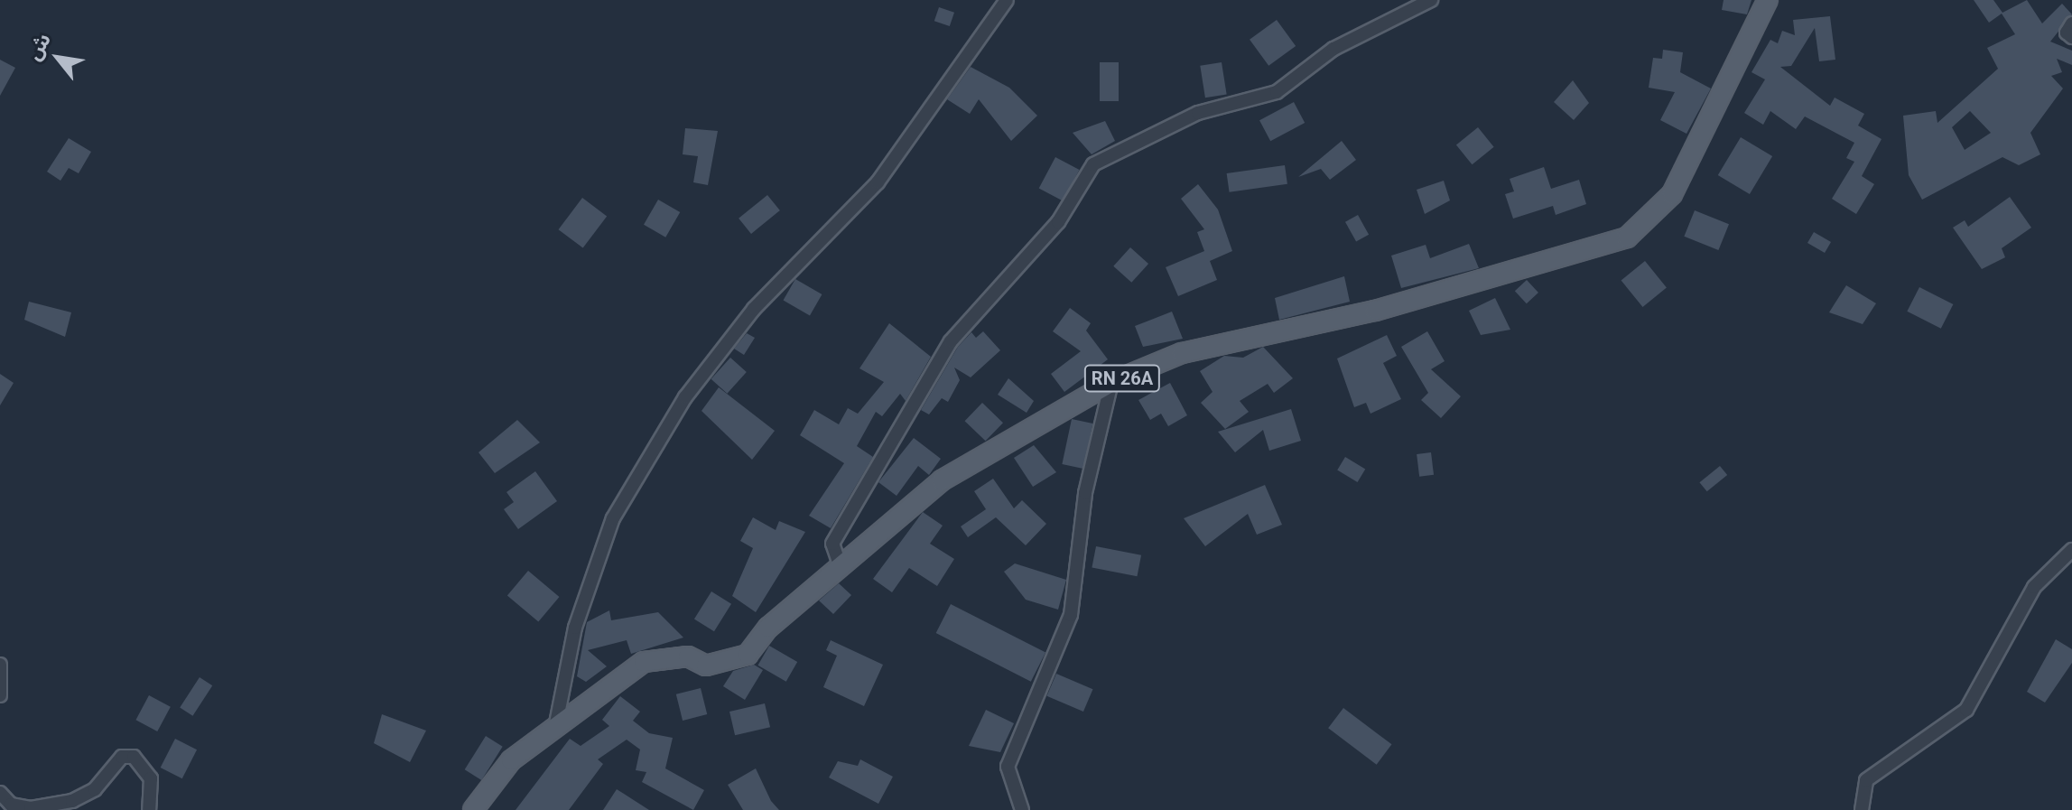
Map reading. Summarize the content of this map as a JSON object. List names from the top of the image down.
{
  "streets": {
    "main road": ["RN 26A"]
  },
  "north": "top left"
}
